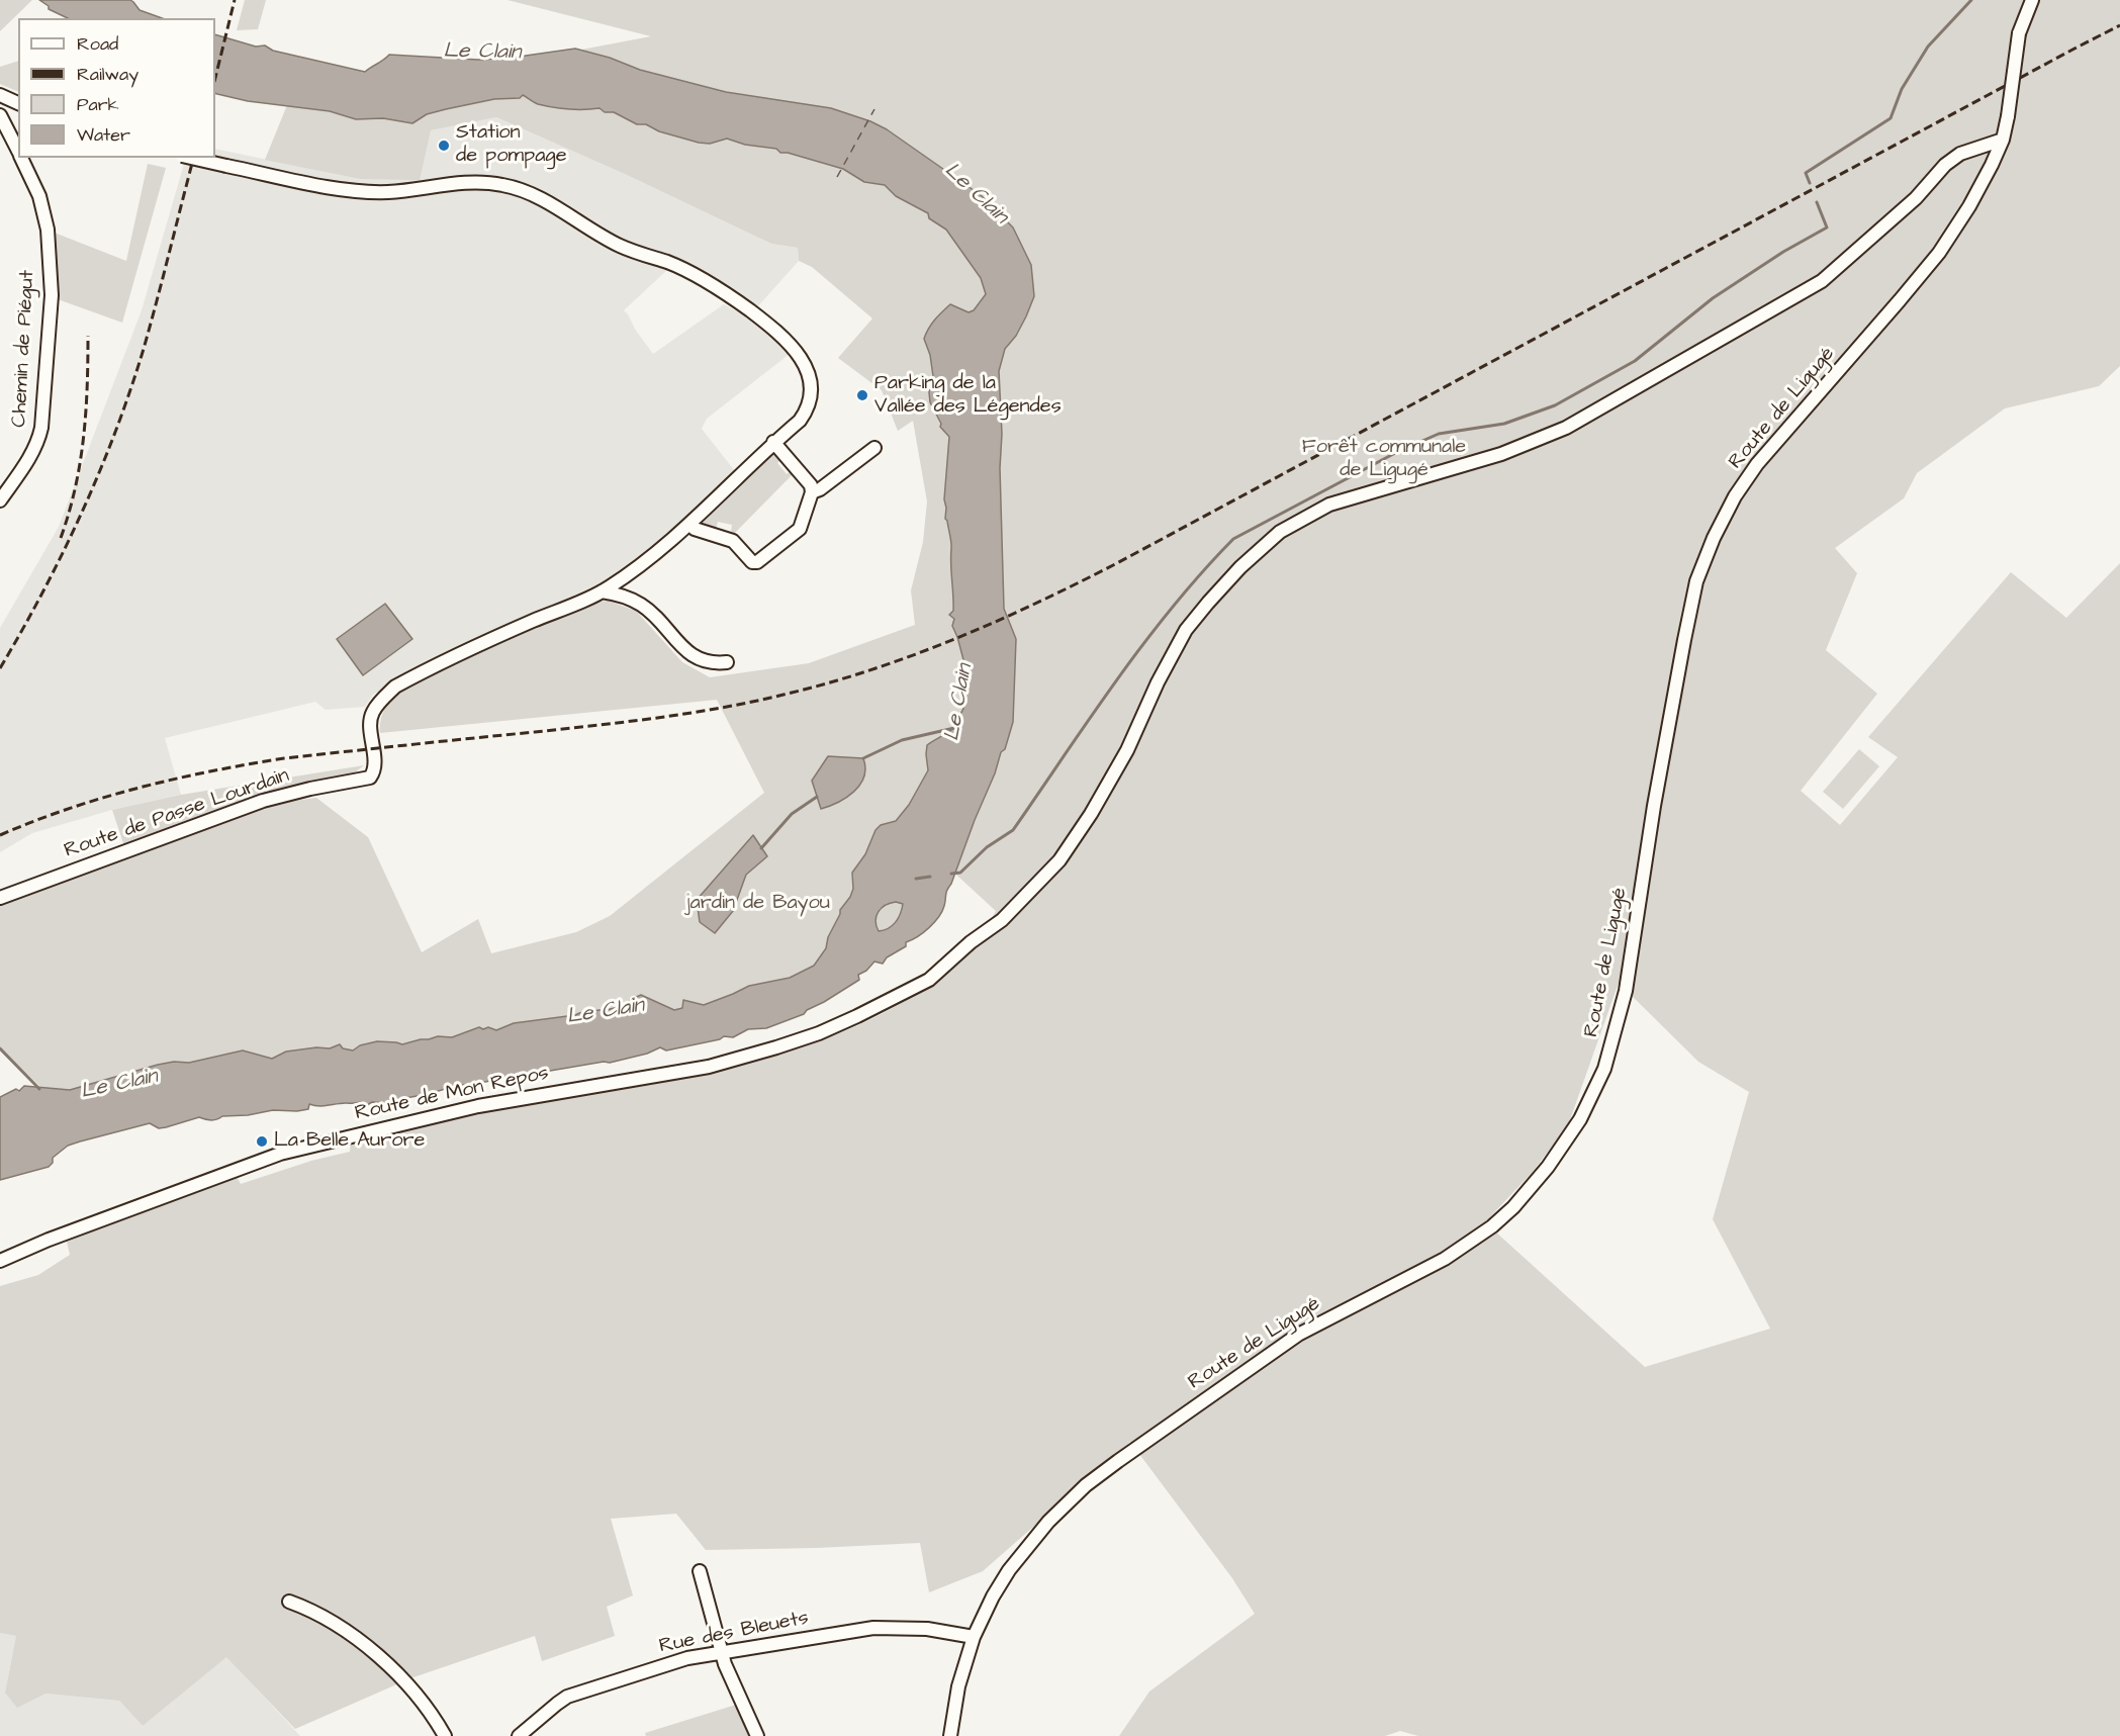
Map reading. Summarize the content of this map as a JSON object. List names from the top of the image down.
{
  "streets": {
    "street": [
      "Chemin de Piégut",
      "Route de Ligugé",
      "Route de Passe Lourdain",
      "Route de Mon Repos",
      "Rue des Bleuets"
    ]
  },
  "crossings": [
    ["Route de Ligugé", "Rue des Bleuets"]
  ],
  "water": ["Le Clain"],
  "parks": ["Forêt communale de Ligugé", "jardin de Bayou"],
  "places": ["Station de pompage", "Parking de la Vallée des Légendes", "La Belle Aurore"],
  "legend": [
    "Road",
    "Railway",
    "Park",
    "Water"
  ]
}
